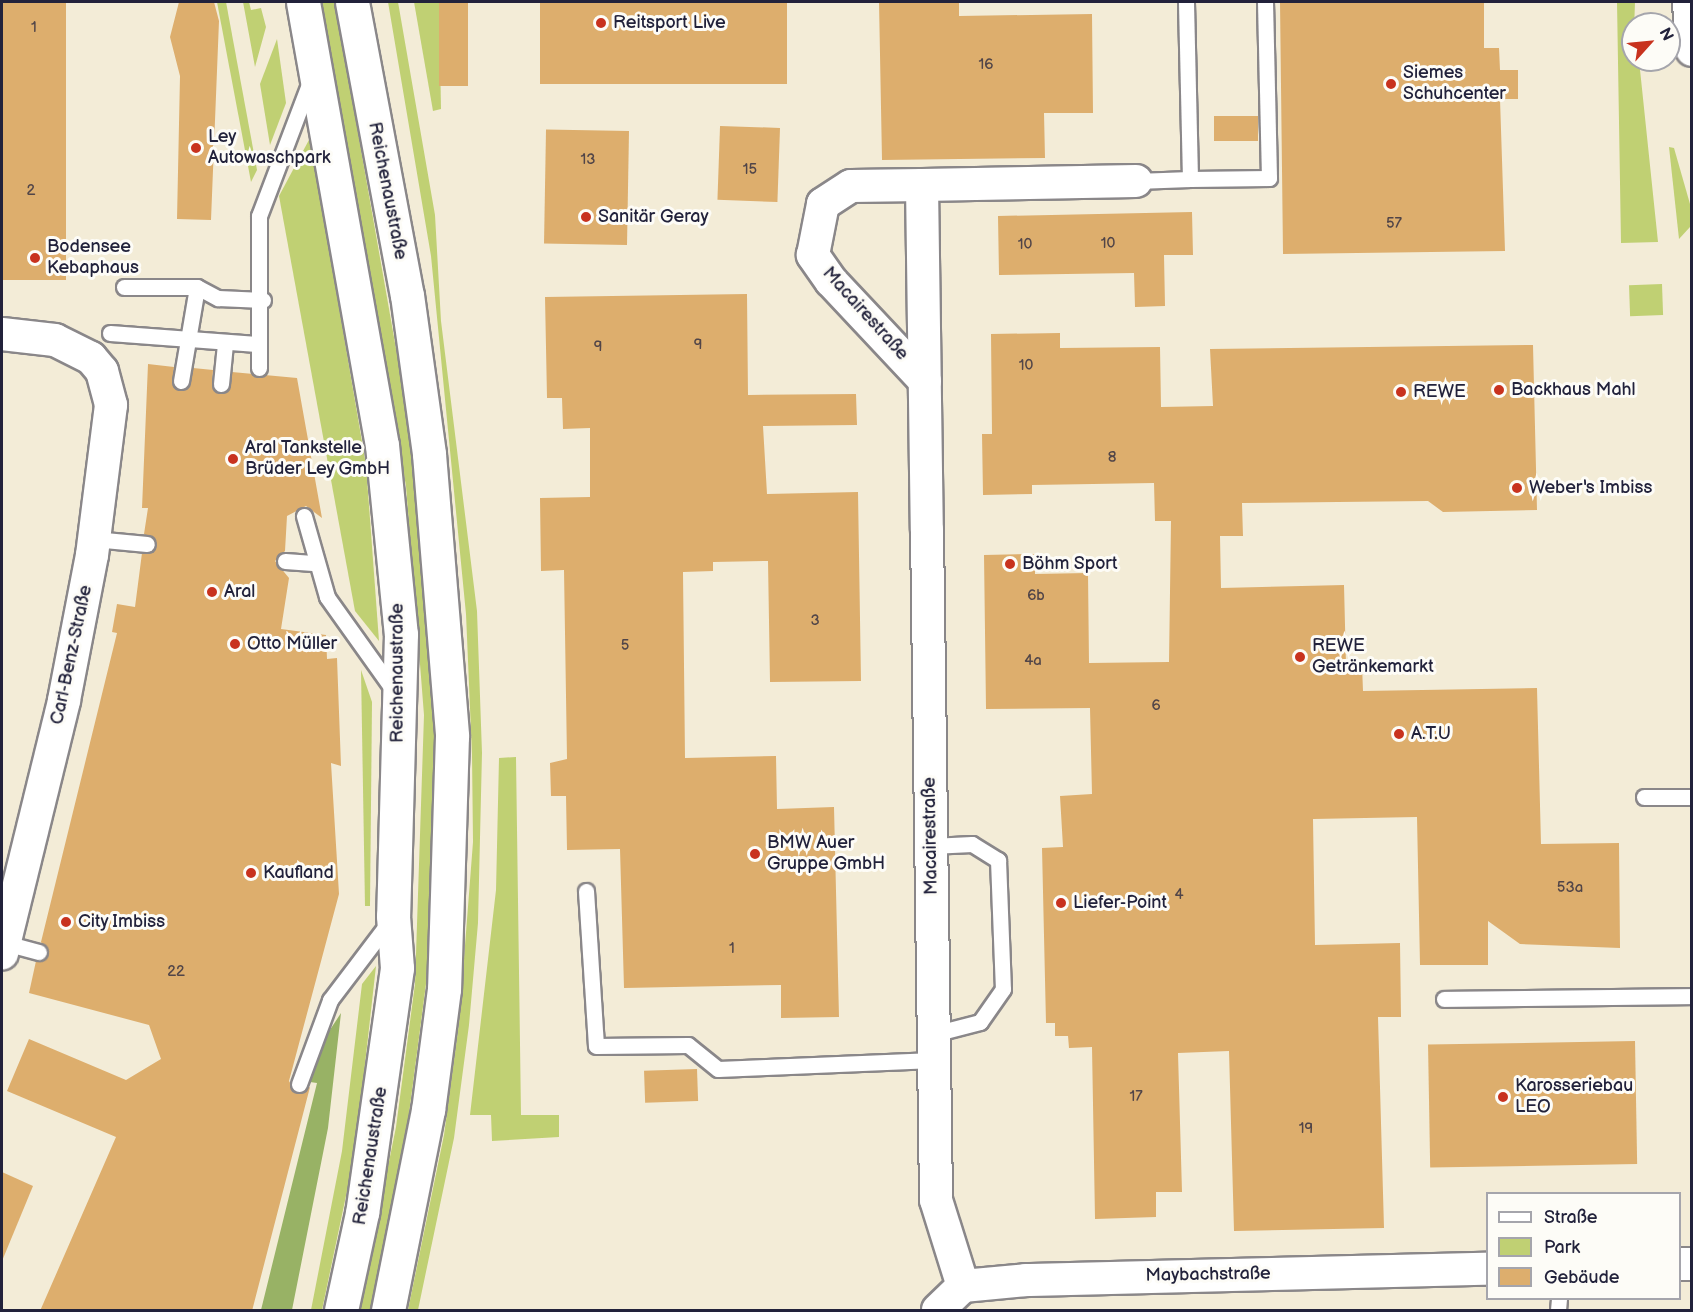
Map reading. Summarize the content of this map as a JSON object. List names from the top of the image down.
{
  "streets": {
    "main road": ["Reichenaustraße"],
    "street": ["Macairestraße", "Carl-Benz-Straße", "Maybachstraße"]
  },
  "crossings": [
    ["Macairestraße", "Maybachstraße"]
  ],
  "places": [
    "Reitsport Live",
    "Siemes Schuhcenter",
    "Ley Autowaschpark",
    "Sanitär Geray",
    "Bodensee Kebaphaus",
    "Backhaus Mahl",
    "REWE",
    "Aral Tankstelle Brüder Ley GmbH",
    "Weber's Imbiss",
    "Böhm Sport",
    "Aral",
    "Otto Müller",
    "REWE Getränkemarkt",
    "A.T.U",
    "BMW Auer Gruppe GmbH",
    "Kaufland",
    "Liefer-Point",
    "City Imbiss",
    "Karosseriebau LEO"
  ],
  "house_numbers": [
    "1",
    "16",
    "13",
    "15",
    "2",
    "57",
    "10",
    "10",
    "9",
    "9",
    "10",
    "8",
    "6b",
    "3",
    "5",
    "4a",
    "6",
    "53a",
    "4",
    "1",
    "22",
    "17",
    "19"
  ],
  "legend": ["Straße", "Park", "Gebäude"],
  "north": "top right"
}
